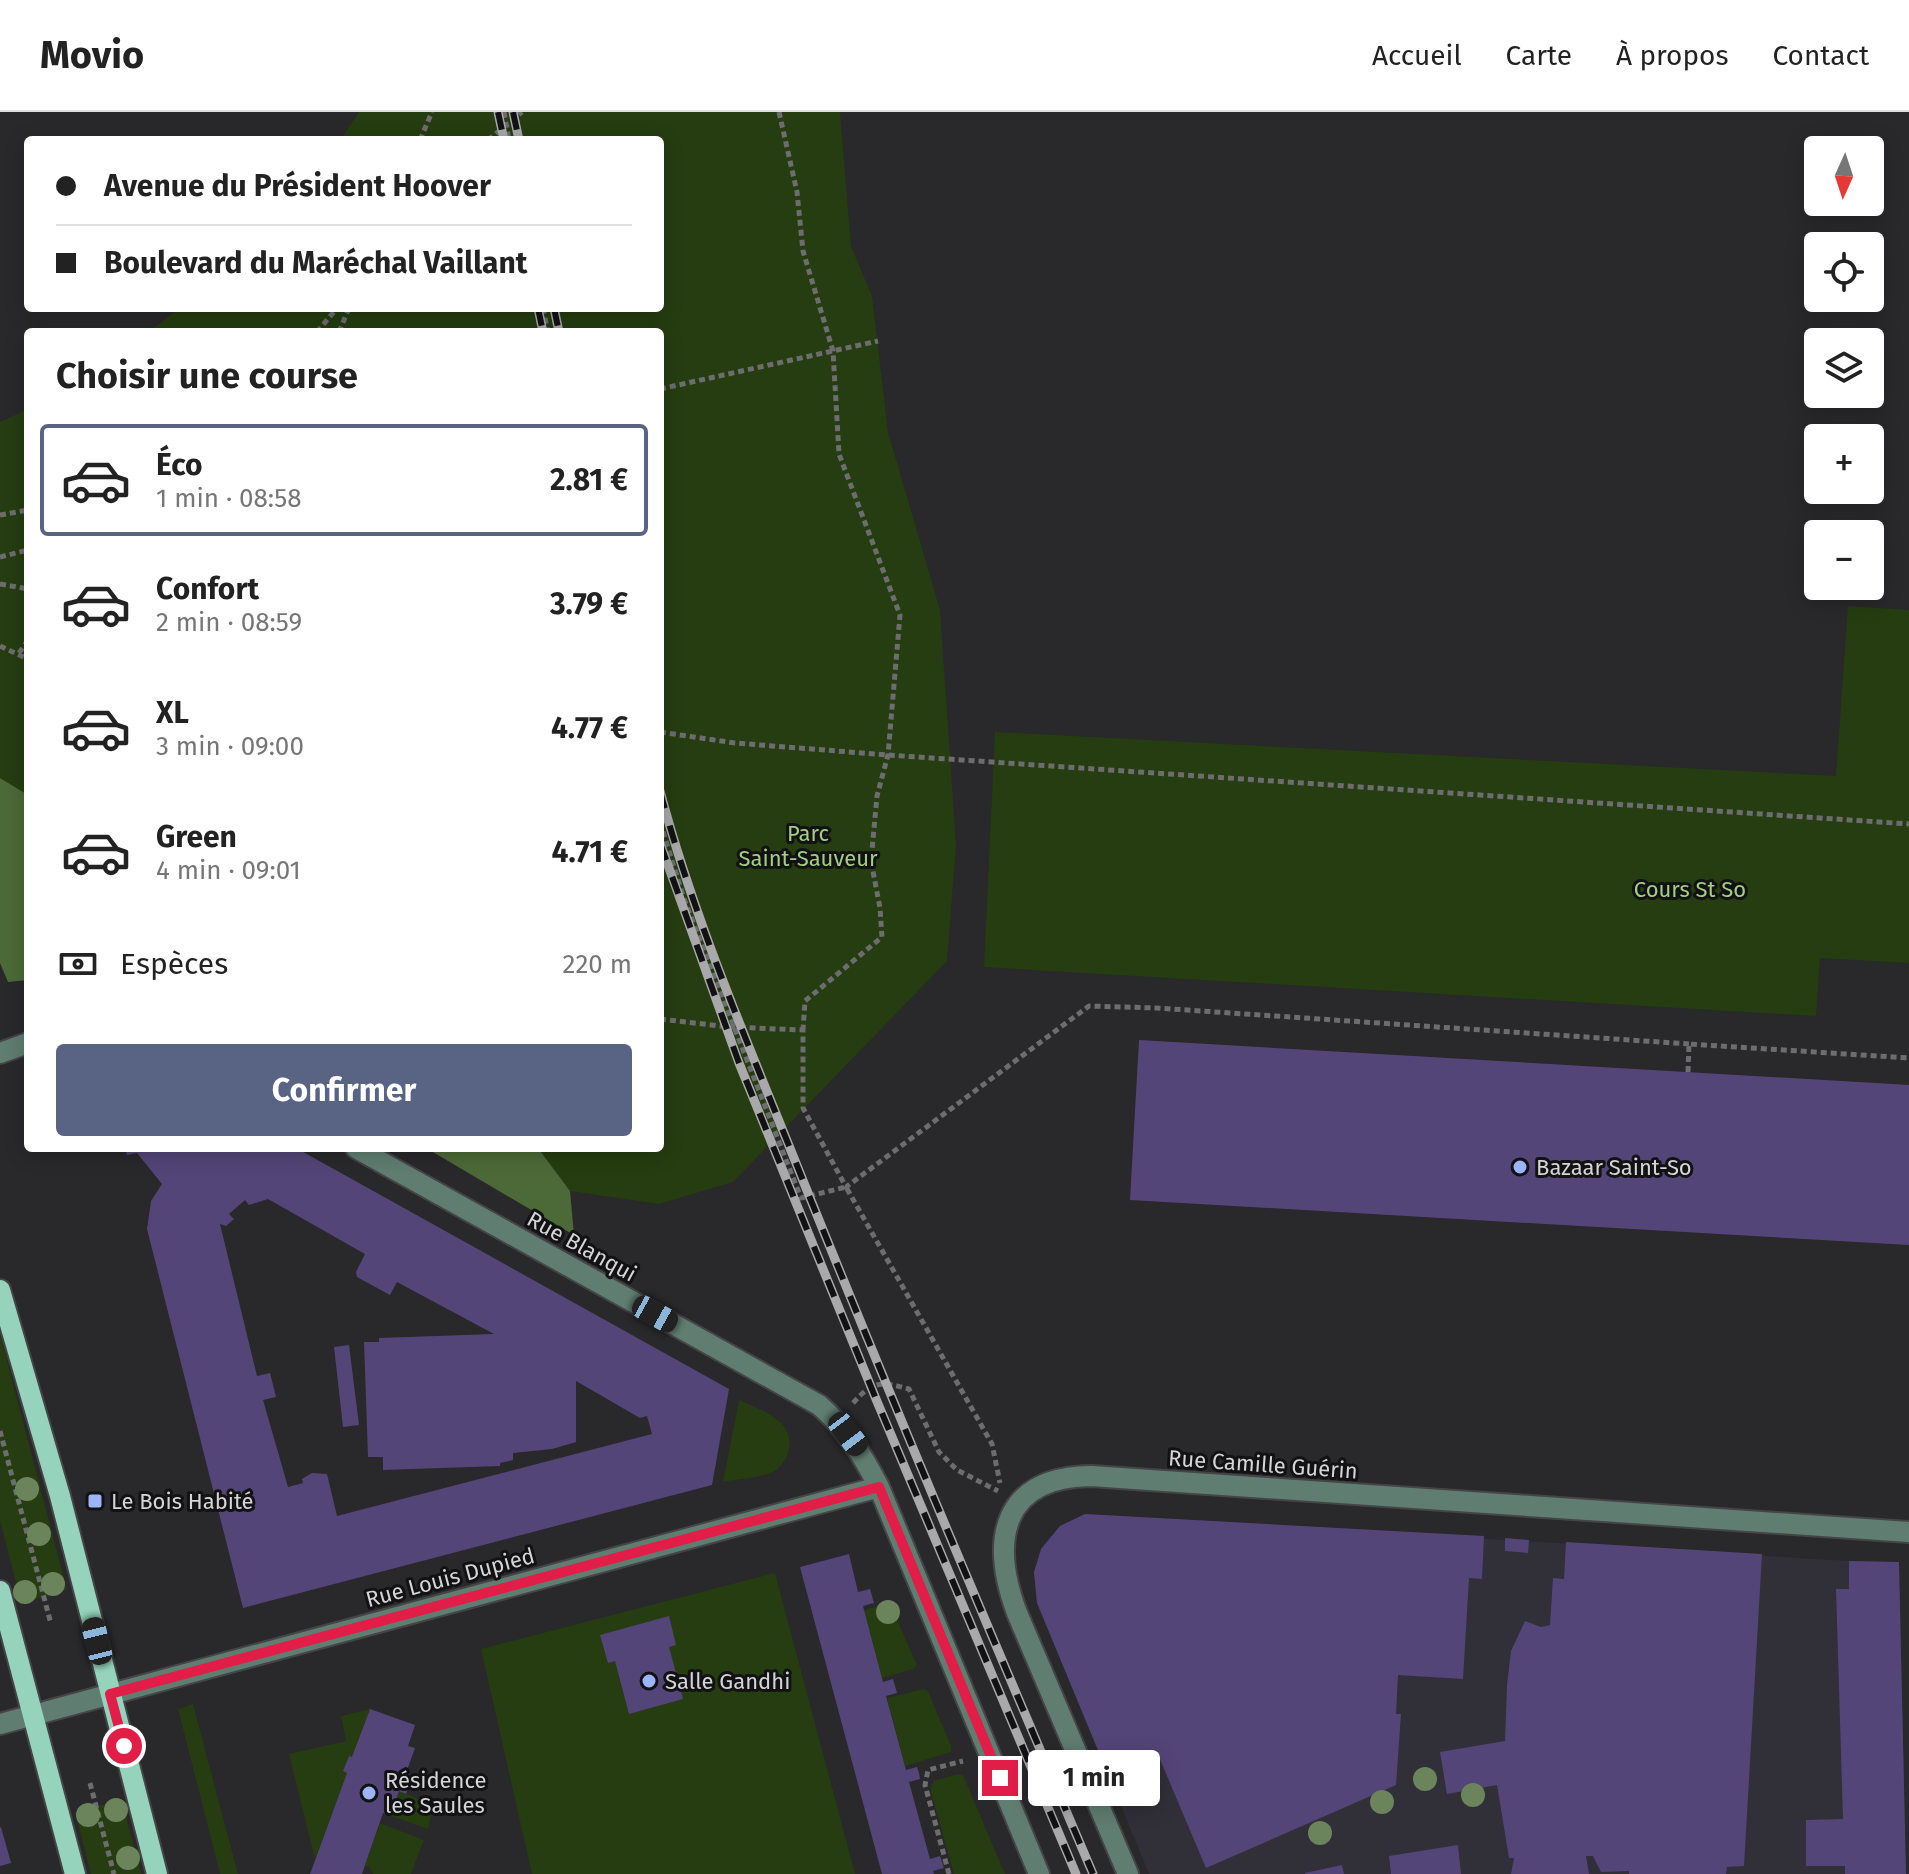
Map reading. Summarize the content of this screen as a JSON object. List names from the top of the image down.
{
  "streets": {
    "street": ["Rue Blanqui", "Rue Camille Guérin", "Rue Louis Dupied"]
  },
  "crossings": [
    ["Rue Blanqui", "Rue Louis Dupied"]
  ],
  "parks": ["Parc Saint-Sauveur", "Cours St So"],
  "places": {
    "other": ["Bazaar Saint-So", "Salle Gandhi", "Résidence les Saules"],
    "transit": ["Le Bois Habité"]
  },
  "north": "bottom",
  "page": {
    "header": "Movio",
    "nav": [
      "Accueil",
      "Carte",
      "À propos",
      "Contact"
    ],
    "map_buttons": ["+", "−"],
    "banner": ["Avenue du Président Hoover", "Boulevard du Maréchal Vaillant"],
    "heading": "Choisir une course",
    "list": [
      {
        "name": "Éco",
        "note": "1 min · 08:58",
        "value": "2.81 €"
      },
      {
        "name": "Confort",
        "note": "2 min · 08:59",
        "value": "3.79 €"
      },
      {
        "name": "XL",
        "note": "3 min · 09:00",
        "value": "4.77 €"
      },
      {
        "name": "Green",
        "note": "4 min · 09:01",
        "value": "4.71 €"
      }
    ],
    "pay": ["Espèces", "220 m"],
    "buttons": "Confirmer",
    "bubble": "1 min"
  }
}
